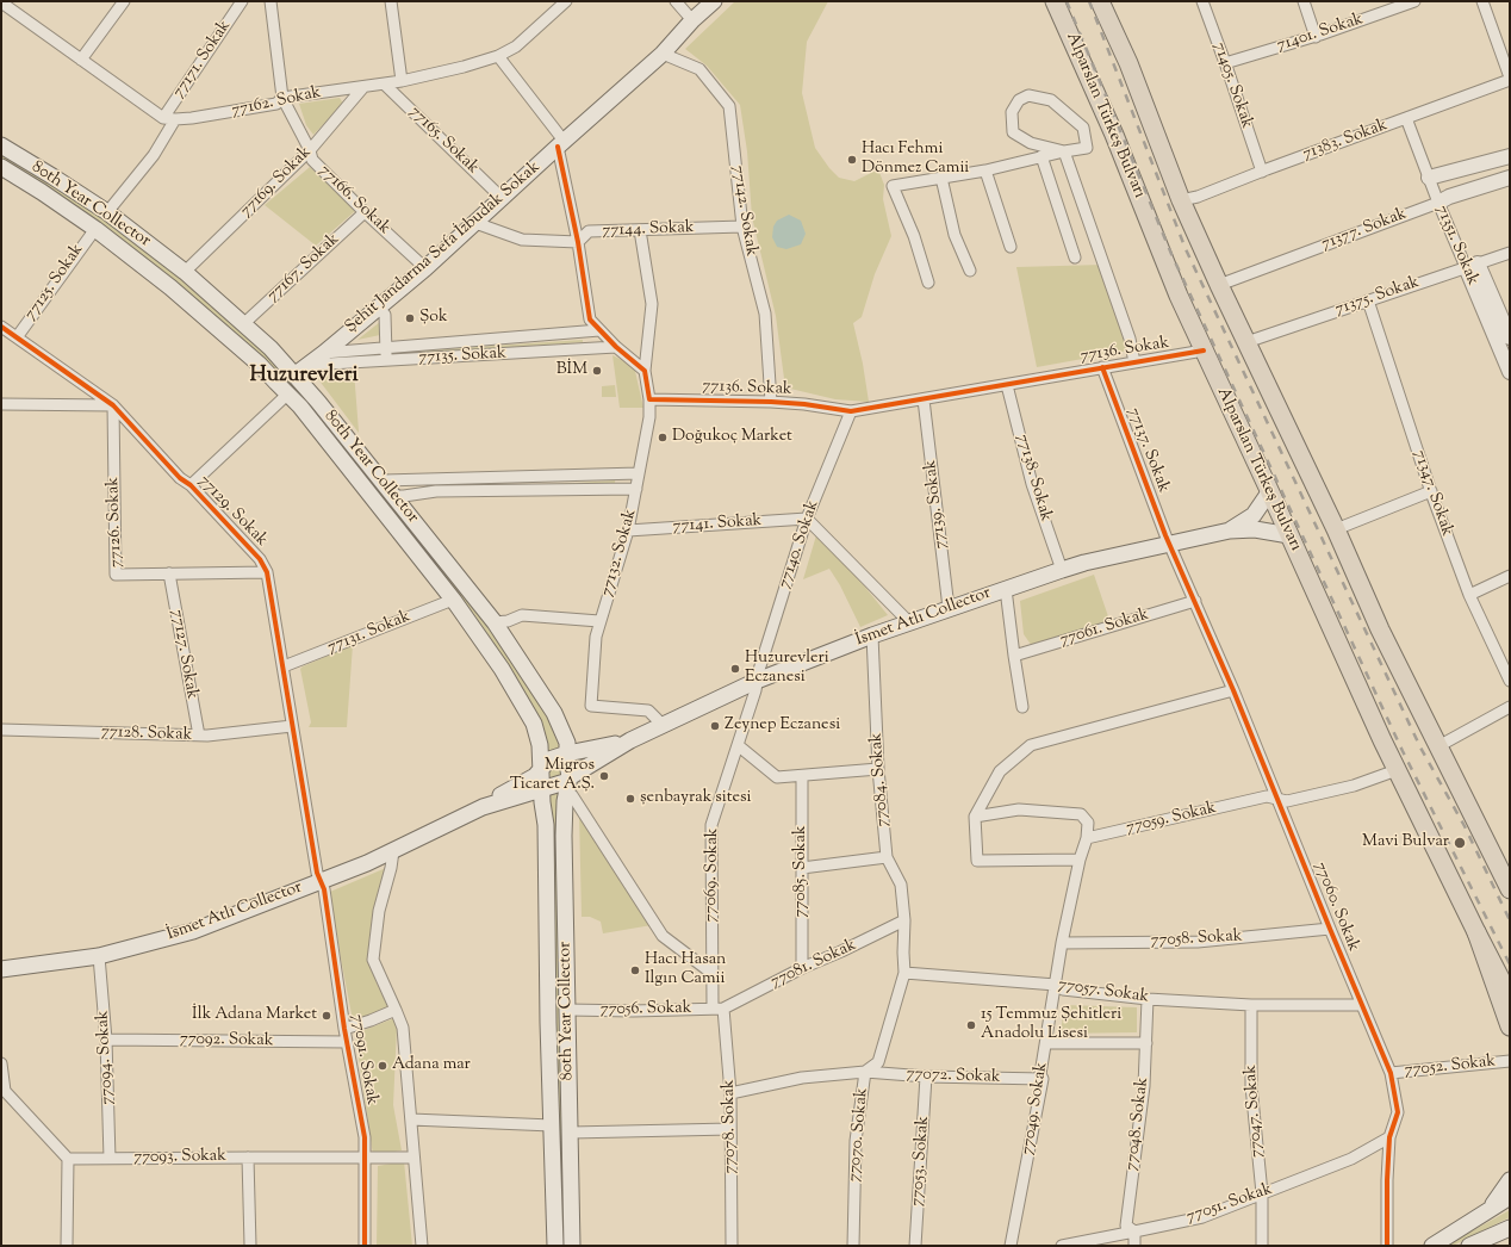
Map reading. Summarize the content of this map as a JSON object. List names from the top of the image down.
{
  "streets": {
    "main road": [
      "Alparslan Türkeş Bulvarı",
      "80th Year Collector",
      "Şehit Jandarma Sefa İzbudak Sokak",
      "İsmet Atlı Collector"
    ],
    "street": [
      "71401. Sokak",
      "77171. Sokak",
      "71405. Sokak",
      "77162. Sokak",
      "77165. Sokak",
      "71383. Sokak",
      "77169. Sokak",
      "77166. Sokak",
      "77142. Sokak",
      "77144. Sokak",
      "71377. Sokak",
      "71351. Sokak",
      "77167. Sokak",
      "77125. Sokak",
      "71375. Sokak",
      "77136. Sokak",
      "77135. Sokak",
      "77137. Sokak",
      "77138. Sokak",
      "71347. Sokak",
      "77139. Sokak",
      "77129. Sokak",
      "77126. Sokak",
      "77141. Sokak",
      "77140. Sokak",
      "77132. Sokak",
      "77061. Sokak",
      "77131. Sokak",
      "77127. Sokak",
      "77128. Sokak",
      "77084. Sokak",
      "77059. Sokak",
      "77085. Sokak",
      "77069. Sokak",
      "77060. Sokak",
      "77058. Sokak",
      "77081. Sokak",
      "77057. Sokak",
      "77056. Sokak",
      "77092. Sokak",
      "77094. Sokak",
      "77091. Sokak",
      "77052. Sokak",
      "77072. Sokak",
      "77049. Sokak",
      "77047. Sokak",
      "77048. Sokak",
      "77078. Sokak",
      "77070. Sokak",
      "77093. Sokak",
      "77053. Sokak",
      "77051. Sokak"
    ]
  },
  "crossings": [
    ["71401. Sokak", "71405. Sokak"],
    ["77171. Sokak", "77162. Sokak"],
    ["71405. Sokak", "71383. Sokak"],
    ["77162. Sokak", "77165. Sokak"],
    ["77162. Sokak", "77169. Sokak"],
    ["77162. Sokak", "77166. Sokak"],
    ["Alparslan Türkeş Bulvarı", "77136. Sokak"],
    ["Alparslan Türkeş Bulvarı", "77059. Sokak"],
    ["77165. Sokak", "Şehit Jandarma Sefa İzbudak Sokak"],
    ["71383. Sokak", "71351. Sokak"],
    ["77169. Sokak", "77166. Sokak"],
    ["77169. Sokak", "80th Year Collector"],
    ["77166. Sokak", "Şehit Jandarma Sefa İzbudak Sokak"],
    ["77166. Sokak", "77167. Sokak"],
    ["80th Year Collector", "Şehit Jandarma Sefa İzbudak Sokak"],
    ["80th Year Collector", "77167. Sokak"],
    ["80th Year Collector", "77125. Sokak"],
    ["80th Year Collector", "77135. Sokak"],
    ["80th Year Collector", "İsmet Atlı Collector"],
    ["80th Year Collector", "77131. Sokak"],
    ["80th Year Collector", "77056. Sokak"],
    ["77142. Sokak", "77144. Sokak"],
    ["77142. Sokak", "Şehit Jandarma Sefa İzbudak Sokak"],
    ["77142. Sokak", "77136. Sokak"],
    ["77144. Sokak", "Şehit Jandarma Sefa İzbudak Sokak"],
    ["71377. Sokak", "71351. Sokak"],
    ["71351. Sokak", "71375. Sokak"],
    ["Şehit Jandarma Sefa İzbudak Sokak", "77135. Sokak"],
    ["77125. Sokak", "77129. Sokak"],
    ["71375. Sokak", "71347. Sokak"],
    ["77136. Sokak", "77137. Sokak"],
    ["77136. Sokak", "77138. Sokak"],
    ["77136. Sokak", "77139. Sokak"],
    ["77136. Sokak", "77140. Sokak"],
    ["77136. Sokak", "77132. Sokak"],
    ["77137. Sokak", "İsmet Atlı Collector"],
    ["77137. Sokak", "77061. Sokak"],
    ["77137. Sokak", "77060. Sokak"],
    ["77138. Sokak", "İsmet Atlı Collector"],
    ["77139. Sokak", "İsmet Atlı Collector"],
    ["77129. Sokak", "77126. Sokak"],
    ["77129. Sokak", "İsmet Atlı Collector"],
    ["77129. Sokak", "77131. Sokak"],
    ["77129. Sokak", "77128. Sokak"],
    ["77129. Sokak", "77091. Sokak"],
    ["77126. Sokak", "77127. Sokak"],
    ["77141. Sokak", "77140. Sokak"],
    ["77141. Sokak", "77132. Sokak"],
    ["77140. Sokak", "İsmet Atlı Collector"],
    ["77140. Sokak", "77069. Sokak"],
    ["77132. Sokak", "İsmet Atlı Collector"],
    ["İsmet Atlı Collector", "77084. Sokak"],
    ["İsmet Atlı Collector", "77094. Sokak"],
    ["İsmet Atlı Collector", "77091. Sokak"],
    ["77061. Sokak", "77060. Sokak"],
    ["77127. Sokak", "77128. Sokak"],
    ["77084. Sokak", "77081. Sokak"],
    ["77084. Sokak", "77070. Sokak"],
    ["77059. Sokak", "77060. Sokak"],
    ["77085. Sokak", "77081. Sokak"],
    ["77069. Sokak", "77081. Sokak"],
    ["77069. Sokak", "77056. Sokak"],
    ["77069. Sokak", "77078. Sokak"],
    ["77060. Sokak", "77058. Sokak"],
    ["77060. Sokak", "77057. Sokak"],
    ["77060. Sokak", "77052. Sokak"],
    ["77060. Sokak", "77051. Sokak"],
    ["77058. Sokak", "77049. Sokak"],
    ["77081. Sokak", "77056. Sokak"],
    ["77081. Sokak", "77078. Sokak"],
    ["77081. Sokak", "77070. Sokak"],
    ["77057. Sokak", "77049. Sokak"],
    ["77057. Sokak", "77047. Sokak"],
    ["77057. Sokak", "77048. Sokak"],
    ["77057. Sokak", "77070. Sokak"],
    ["77056. Sokak", "77078. Sokak"],
    ["77092. Sokak", "77094. Sokak"],
    ["77092. Sokak", "77091. Sokak"],
    ["77094. Sokak", "77093. Sokak"],
    ["77091. Sokak", "77093. Sokak"],
    ["77072. Sokak", "77049. Sokak"],
    ["77072. Sokak", "77078. Sokak"],
    ["77072. Sokak", "77070. Sokak"],
    ["77072. Sokak", "77053. Sokak"],
    ["77047. Sokak", "77051. Sokak"],
    ["77048. Sokak", "77051. Sokak"]
  ],
  "districts": ["Huzurevleri"],
  "places": [
    "Hacı Fehmi Dönmez Camii",
    "Şok",
    "BİM",
    "Doğukoç Market",
    "Huzurevleri Eczanesi",
    "Zeynep Eczanesi",
    "Migros Ticaret A.Ş.",
    "şenbayrak sitesi",
    "Mavi Bulvar",
    "Hacı Hasan Ilgın Camii",
    "İlk Adana Market",
    "15 Temmuz Şehitleri Anadolu Lisesi",
    "Adana mar"
  ]
}
